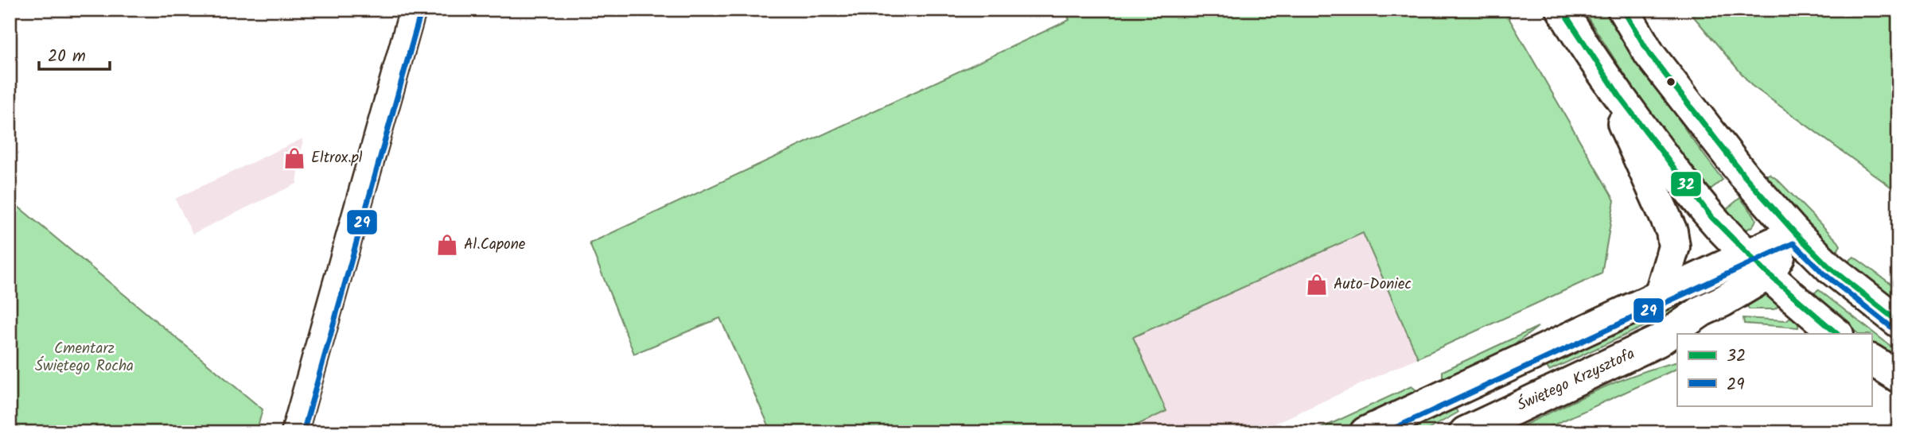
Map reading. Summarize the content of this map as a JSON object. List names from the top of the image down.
{
  "streets": {
    "main road": ["Świętego Krzysztofa"]
  },
  "parks": ["Cmentarz Świętego Rocha"],
  "places": {
    "shop": ["Eltrox.pl", "Al.Capone", "Auto-Doniec"]
  },
  "lines": ["transit line 32", "transit line 29"],
  "legend": ["32", "29"],
  "scale_bar": "20 m"
}
